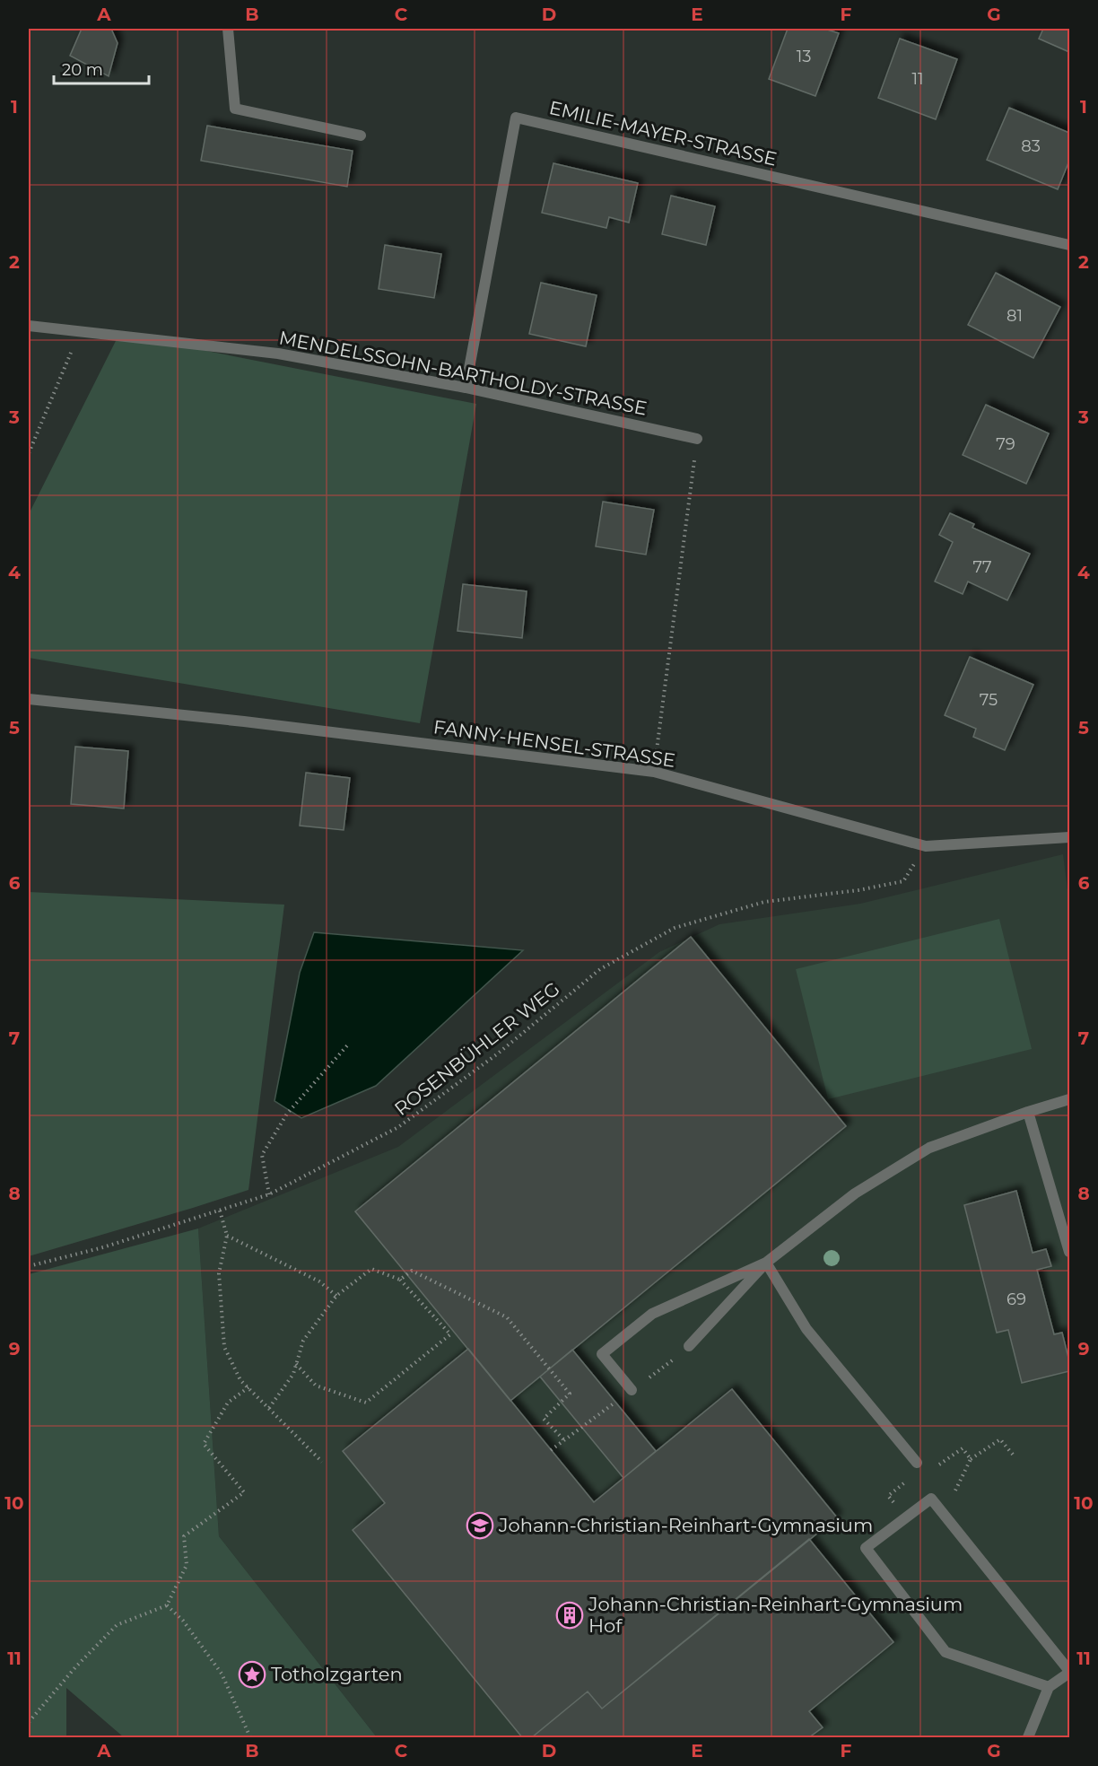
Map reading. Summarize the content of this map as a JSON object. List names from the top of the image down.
{
  "streets": {
    "street": ["EMILIE-MAYER-STRASSE", "MENDELSSOHN-BARTHOLDY-STRASSE", "FANNY-HENSEL-STRASSE"],
    "path": ["ROSENBÜHLER WEG"]
  },
  "crossings": [
    ["EMILIE-MAYER-STRASSE", "MENDELSSOHN-BARTHOLDY-STRASSE"],
    ["FANNY-HENSEL-STRASSE", "ROSENBÜHLER WEG"]
  ],
  "places": {
    "school or university": ["Johann-Christian-Reinhart-Gymnasium"],
    "building": ["Johann-Christian-Reinhart-Gymnasium Hof"],
    "place": ["Totholzgarten"]
  },
  "house_numbers": [
    "13",
    "11",
    "83",
    "81",
    "79",
    "77",
    "75",
    "69"
  ],
  "scale_bar": "20 m",
  "grid": {
    "columns": [
      "A",
      "B",
      "C",
      "D",
      "E",
      "F",
      "G"
    ],
    "rows": [
      "1",
      "2",
      "3",
      "4",
      "5",
      "6",
      "7",
      "8",
      "9",
      "10",
      "11"
    ]
  }
}
